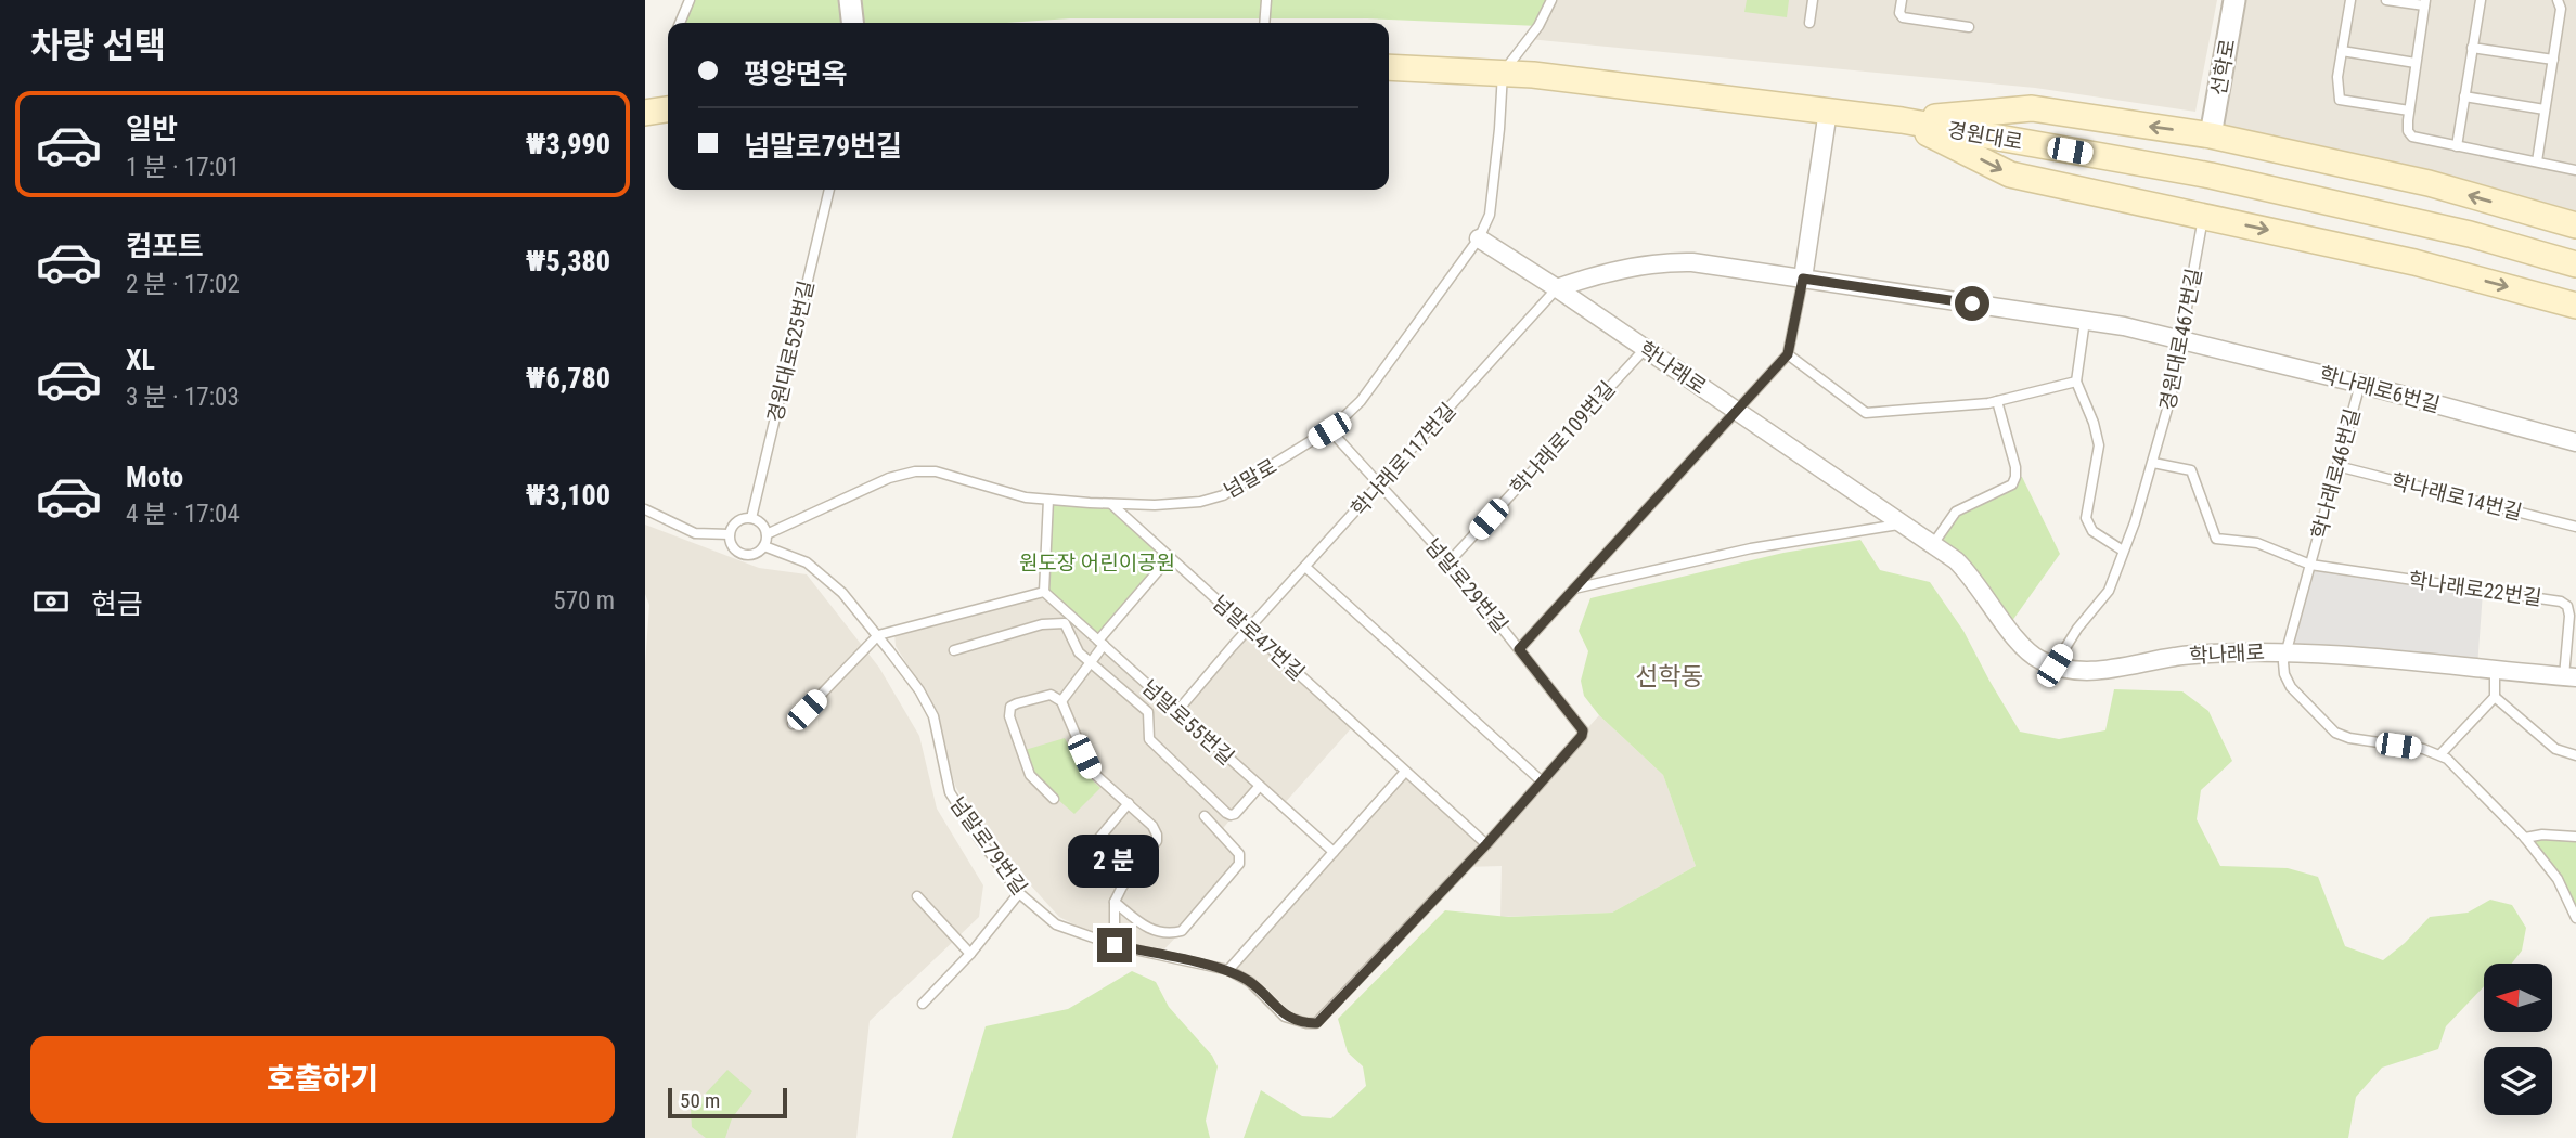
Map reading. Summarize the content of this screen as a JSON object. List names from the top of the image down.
{
  "streets": {
    "main road": ["경원대로"],
    "street": ["선학로", "학나래로", "학나래로6번길"],
    "lane": [
      "경원대로467번길",
      "경원대로525번길",
      "학나래로109번길",
      "학나래로117번길",
      "학나래로46번길",
      "넘말로",
      "학나래로14번길",
      "넘말로29번길",
      "학나래로22번길",
      "넘말로47번길",
      "넘말로55번길",
      "넘말로79번길"
    ]
  },
  "crossings": [
    ["경원대로", "넘말로"],
    ["경원대로467번길", "학나래로"],
    ["경원대로467번길", "학나래로6번길"],
    ["경원대로467번길", "학나래로46번길"],
    ["경원대로525번길", "넘말로"],
    ["경원대로525번길", "넘말로79번길"],
    ["학나래로", "학나래로6번길"],
    ["학나래로", "학나래로109번길"],
    ["학나래로", "학나래로117번길"],
    ["학나래로", "학나래로46번길"],
    ["학나래로", "넘말로"],
    ["학나래로", "학나래로22번길"],
    ["학나래로6번길", "학나래로117번길"],
    ["학나래로6번길", "학나래로46번길"],
    ["학나래로109번길", "넘말로29번길"],
    ["학나래로117번길", "넘말로29번길"],
    ["학나래로117번길", "넘말로47번길"],
    ["학나래로117번길", "넘말로55번길"],
    ["학나래로46번길", "학나래로14번길"],
    ["학나래로46번길", "학나래로22번길"],
    ["넘말로", "넘말로29번길"],
    ["넘말로", "넘말로47번길"],
    ["넘말로", "넘말로79번길"],
    ["넘말로29번길", "넘말로47번길"],
    ["넘말로29번길", "넘말로79번길"]
  ],
  "districts": ["선학동"],
  "parks": ["원도장 어린이공원"],
  "scale_bar": "50 m",
  "north": "left",
  "page": {
    "heading": "차량 선택",
    "banner": ["평양면옥", "넘말로79번길"],
    "list": [
      {
        "name": "일반",
        "note": "1 분 · 17:01",
        "value": "₩3,990"
      },
      {
        "name": "컴포트",
        "note": "2 분 · 17:02",
        "value": "₩5,380"
      },
      {
        "name": "XL",
        "note": "3 분 · 17:03",
        "value": "₩6,780"
      },
      {
        "name": "Moto",
        "note": "4 분 · 17:04",
        "value": "₩3,100"
      }
    ],
    "pay": ["현금", "570 m"],
    "bubble": "2 분",
    "buttons": "호출하기",
    "scale": "50 m"
  }
}
